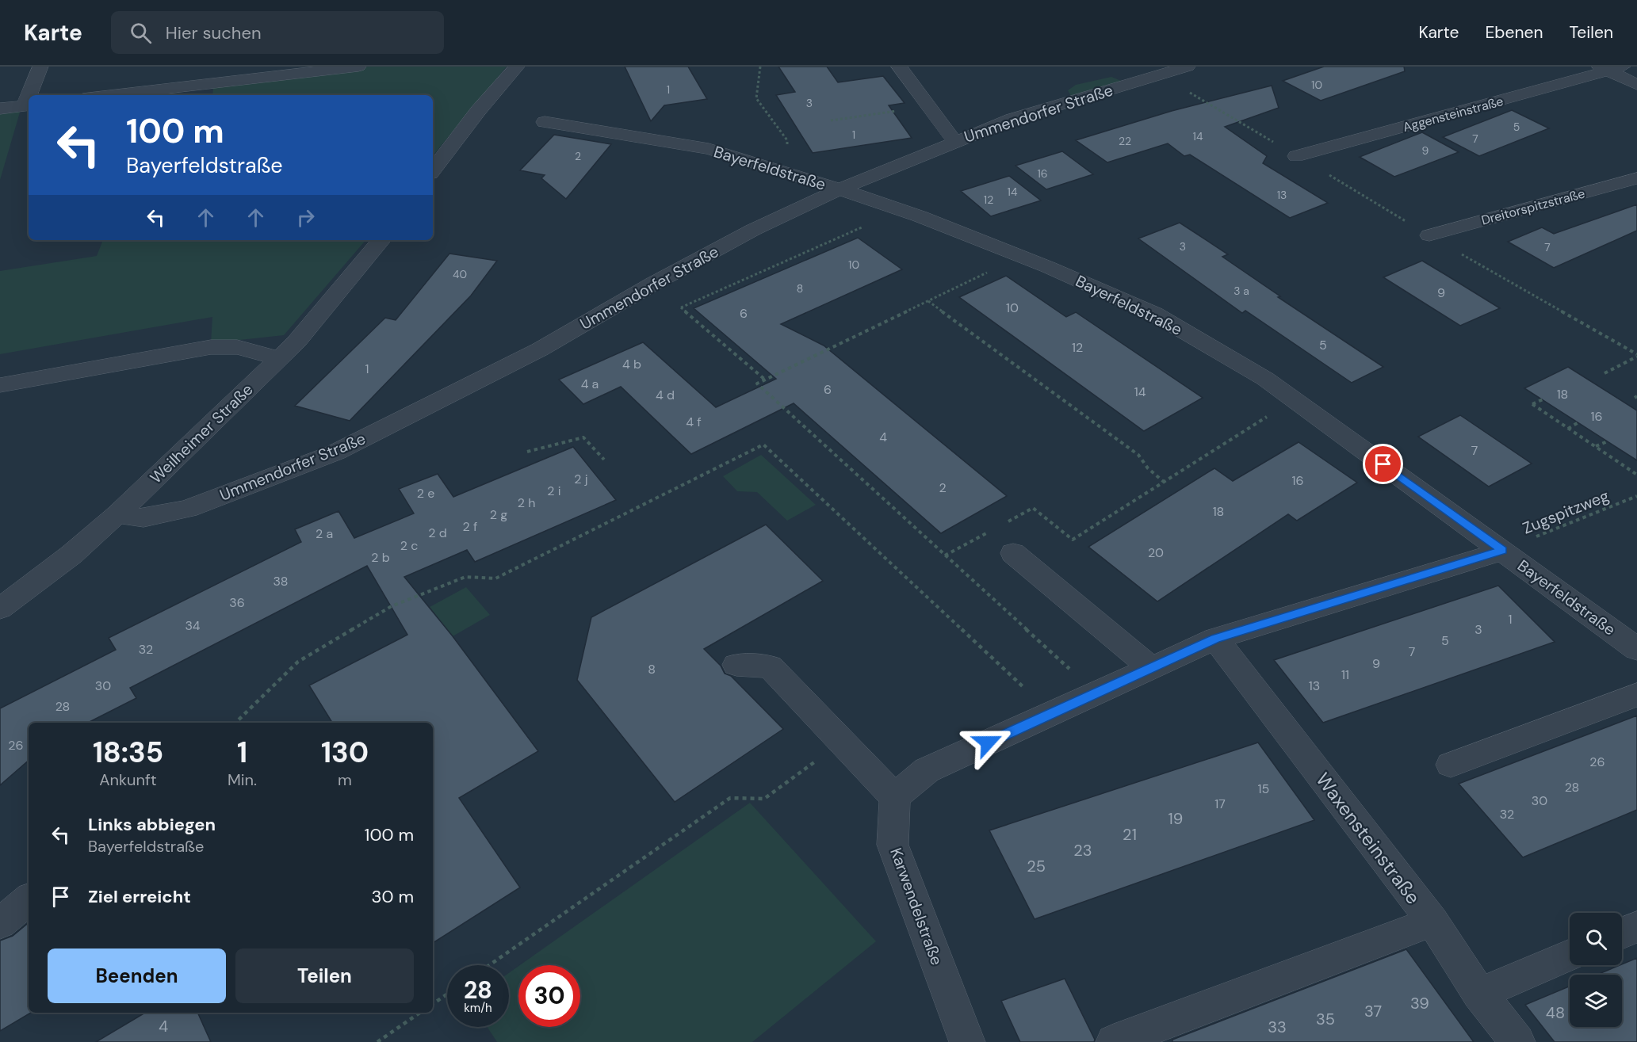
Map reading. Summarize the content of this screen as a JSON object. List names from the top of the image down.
{
  "streets": {
    "street": [
      "Ummendorfer Straße",
      "Aggensteinstraße",
      "Bayerfeldstraße",
      "Dreitorspitzstraße",
      "Weilheimer Straße",
      "Waxensteinstraße",
      "Karwendelstraße"
    ],
    "path": ["Zugspitzweg"]
  },
  "crossings": [
    ["Ummendorfer Straße", "Bayerfeldstraße"],
    ["Ummendorfer Straße", "Weilheimer Straße"],
    ["Bayerfeldstraße", "Zugspitzweg"]
  ],
  "house_numbers": [
    "10",
    "1",
    "3",
    "5",
    "1",
    "14",
    "7",
    "22",
    "9",
    "2",
    "16",
    "14",
    "13",
    "12",
    "3",
    "7",
    "10",
    "40",
    "8",
    "3 a",
    "9",
    "10",
    "6",
    "5",
    "12",
    "4 b",
    "1",
    "4 a",
    "6",
    "14",
    "18",
    "4 d",
    "16",
    "4 f",
    "4",
    "7",
    "2 j",
    "16",
    "2",
    "2 i",
    "2 e",
    "2 h",
    "18",
    "2 g",
    "2 f",
    "2 d",
    "2 a",
    "2 c",
    "20",
    "2 b",
    "38",
    "36",
    "1",
    "34",
    "3",
    "5",
    "32",
    "7",
    "9",
    "8",
    "11",
    "30",
    "13",
    "28",
    "26",
    "26",
    "28",
    "15",
    "30",
    "17",
    "32",
    "19",
    "21",
    "23",
    "25",
    "39",
    "37",
    "48",
    "35",
    "4",
    "33"
  ],
  "page": {
    "header": "Karte",
    "search": "Hier suchen",
    "nav": ["Karte", "Ebenen", "Teilen"],
    "turn": ["100 m", "Bayerfeldstraße"],
    "eta": [
      "18:35",
      "Ankunft",
      "1",
      "Min.",
      "130",
      "m"
    ],
    "list": [
      {
        "name": "Links abbiegen",
        "note": "Bayerfeldstraße",
        "value": "100 m"
      },
      {
        "name": "Ziel erreicht",
        "value": "30 m"
      }
    ],
    "buttons": ["Beenden", "Teilen"],
    "speed": "28 km/h",
    "limit": "30"
  }
}
